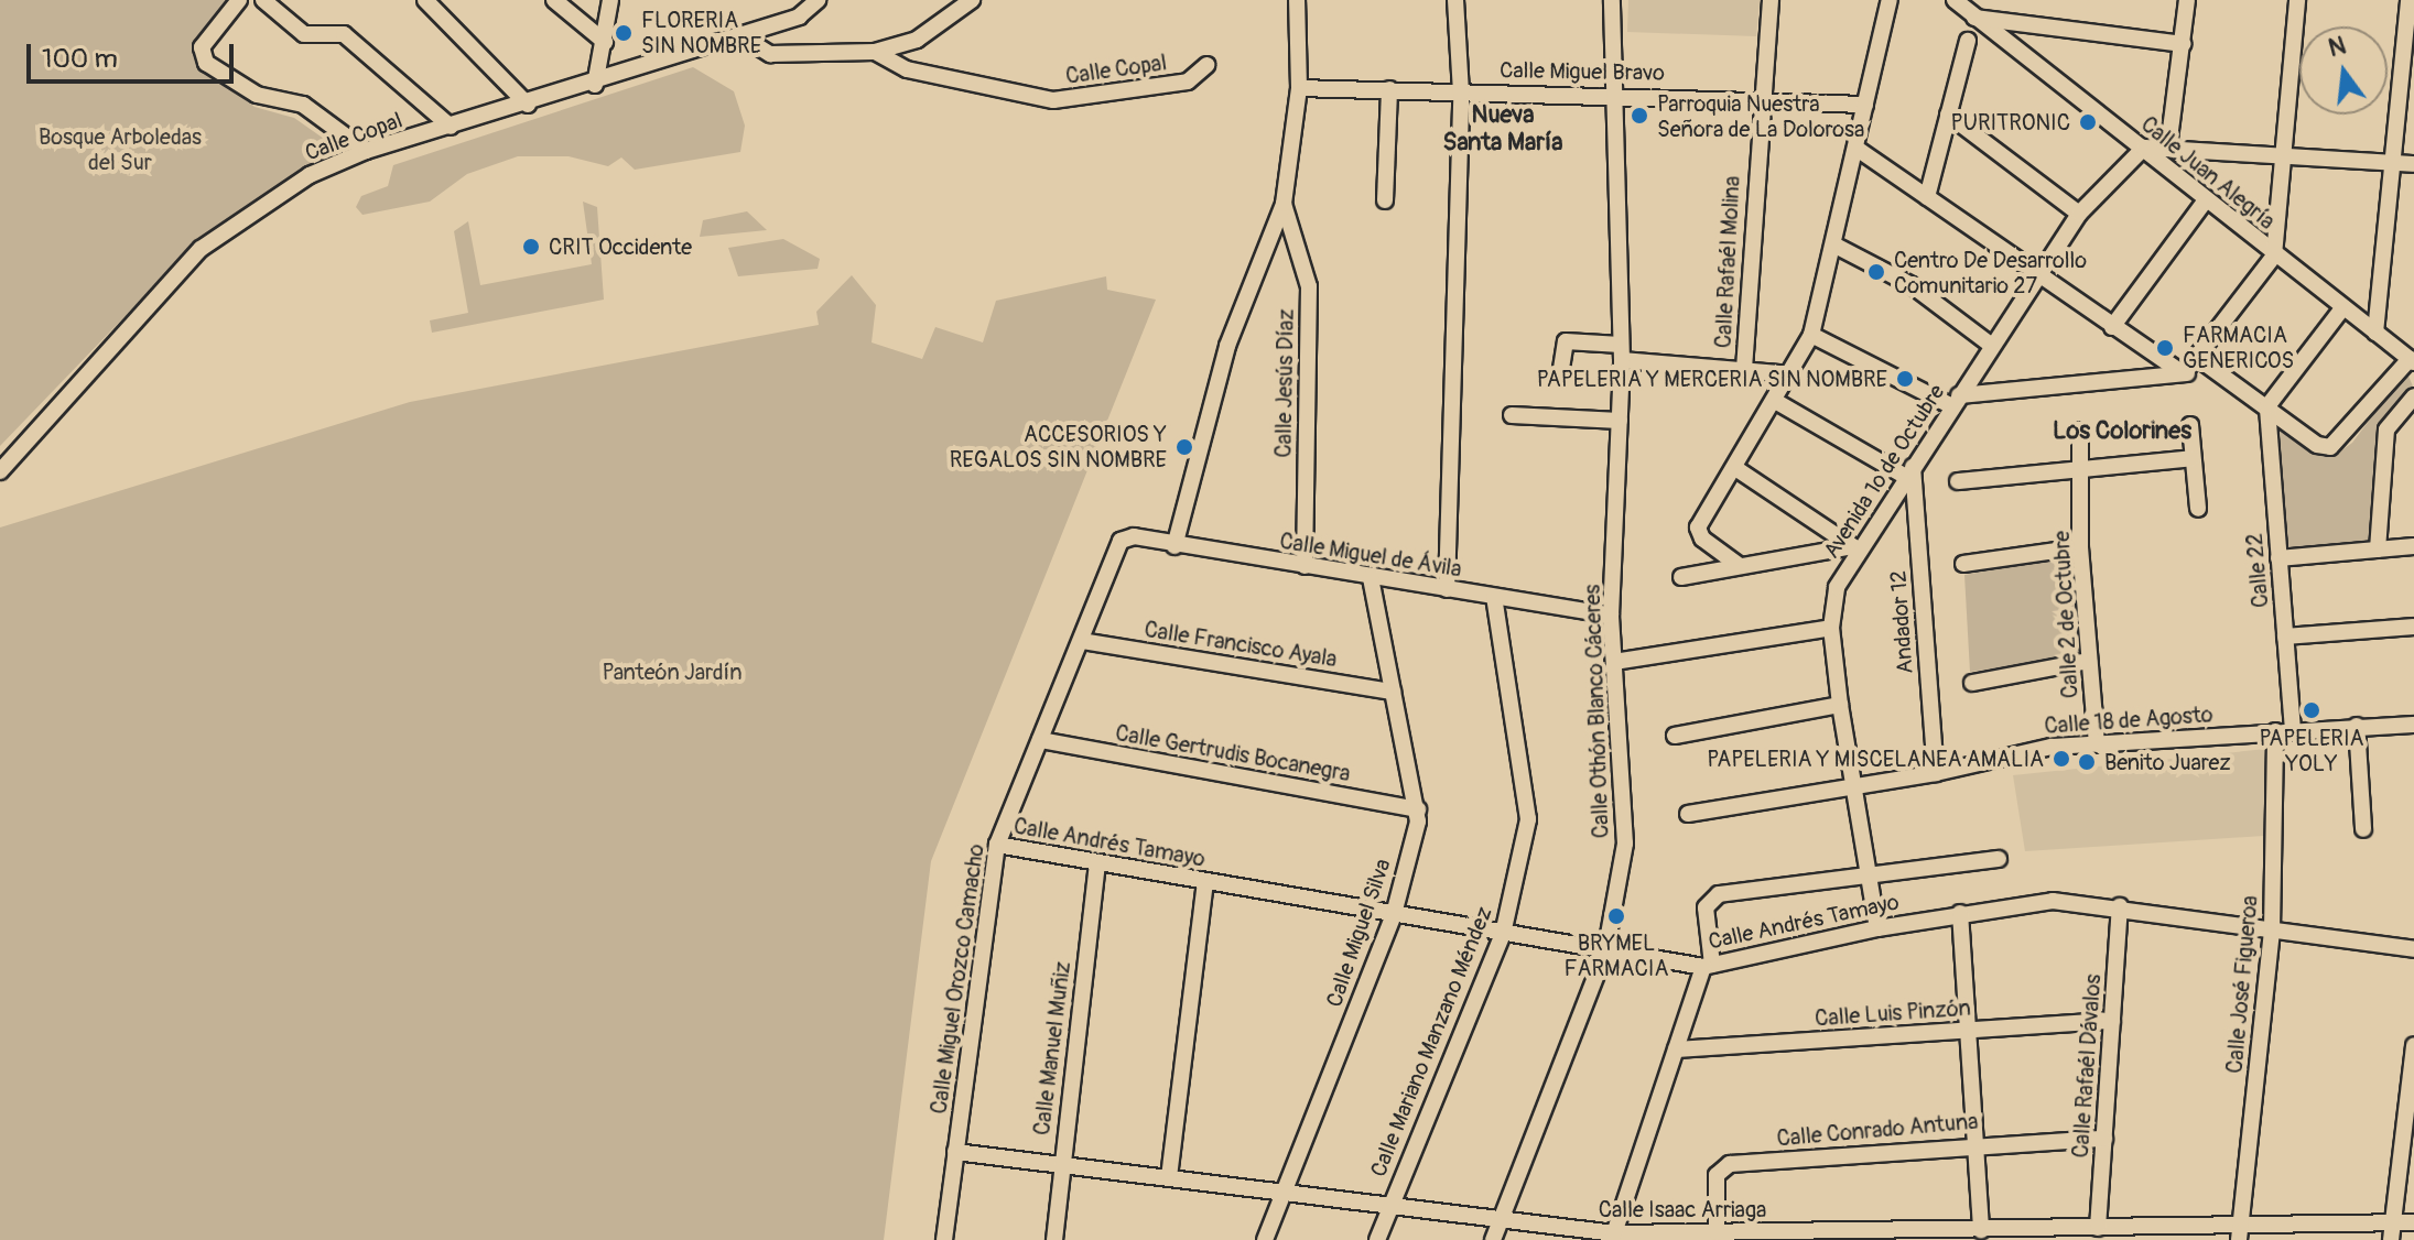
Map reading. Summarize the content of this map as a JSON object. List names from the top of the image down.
{
  "streets": {
    "street": [
      "Calle Copal",
      "Calle Miguel Bravo",
      "Calle Juan Alegría",
      "Calle Rafaél Molina",
      "Calle Jesús Díaz",
      "Avenida 1o de Octubre",
      "Calle Miguel de Ávila",
      "Calle 22",
      "Calle 2 de Octubre",
      "Andador 12",
      "Calle Francisco Ayala",
      "Calle Othón Blanco Cáceres",
      "Calle 18 de Agosto",
      "Calle Gertrudis Bocanegra",
      "Calle Andrés Tamayo",
      "Calle Miguel Silva",
      "Calle Miguel Orozco Camacho",
      "Calle José Figueroa",
      "Calle Luis Pinzón",
      "Calle Mariano Manzano Méndez",
      "Calle Manuel Muñiz",
      "Calle Rafaél Dávalos",
      "Calle Conrado Antuna",
      "Calle Isaac Arriaga"
    ]
  },
  "crossings": [
    ["Calle Miguel Bravo", "Calle Rafaél Molina"],
    ["Calle Miguel Bravo", "Calle Othón Blanco Cáceres"],
    ["Calle Juan Alegría", "Avenida 1o de Octubre"],
    ["Calle Jesús Díaz", "Calle Miguel de Ávila"],
    ["Avenida 1o de Octubre", "Andador 12"],
    ["Avenida 1o de Octubre", "Calle 18 de Agosto"],
    ["Avenida 1o de Octubre", "Calle Andrés Tamayo"],
    ["Calle Miguel de Ávila", "Calle Othón Blanco Cáceres"],
    ["Calle Miguel de Ávila", "Calle Miguel Silva"],
    ["Calle Miguel de Ávila", "Calle Miguel Orozco Camacho"],
    ["Calle Miguel de Ávila", "Calle Mariano Manzano Méndez"],
    ["Calle 22", "Calle 18 de Agosto"],
    ["Calle 22", "Calle José Figueroa"],
    ["Calle 2 de Octubre", "Calle 18 de Agosto"],
    ["Andador 12", "Calle 18 de Agosto"],
    ["Calle Francisco Ayala", "Calle Miguel Silva"],
    ["Calle Francisco Ayala", "Calle Miguel Orozco Camacho"],
    ["Calle Othón Blanco Cáceres", "Calle Andrés Tamayo"],
    ["Calle Othón Blanco Cáceres", "Calle Isaac Arriaga"],
    ["Calle 18 de Agosto", "Calle José Figueroa"],
    ["Calle Gertrudis Bocanegra", "Calle Miguel Silva"],
    ["Calle Gertrudis Bocanegra", "Calle Miguel Orozco Camacho"],
    ["Calle Andrés Tamayo", "Calle Miguel Silva"],
    ["Calle Andrés Tamayo", "Calle Miguel Orozco Camacho"],
    ["Calle Andrés Tamayo", "Calle José Figueroa"],
    ["Calle Andrés Tamayo", "Calle Mariano Manzano Méndez"],
    ["Calle Andrés Tamayo", "Calle Manuel Muñiz"],
    ["Calle Andrés Tamayo", "Calle Rafaél Dávalos"],
    ["Calle Miguel Silva", "Calle Isaac Arriaga"],
    ["Calle Miguel Orozco Camacho", "Calle Isaac Arriaga"],
    ["Calle José Figueroa", "Calle Isaac Arriaga"],
    ["Calle Luis Pinzón", "Calle Rafaél Dávalos"],
    ["Calle Mariano Manzano Méndez", "Calle Isaac Arriaga"],
    ["Calle Manuel Muñiz", "Calle Isaac Arriaga"],
    ["Calle Rafaél Dávalos", "Calle Conrado Antuna"],
    ["Calle Rafaél Dávalos", "Calle Isaac Arriaga"],
    ["Calle Conrado Antuna", "Calle Isaac Arriaga"]
  ],
  "districts": ["Nueva Santa María", "Los Colorines"],
  "parks": ["Bosque Arboledas del Sur", "Panteón Jardín"],
  "places": [
    "FLORERIA SIN NOMBRE",
    "Parroquia Nuestra Señora de La Dolorosa",
    "PURITRONIC",
    "CRIT Occidente",
    "Centro De Desarrollo Comunitario 27",
    "FARMACIA GENERICOS",
    "PAPELERIA Y MERCERIA SIN NOMBRE",
    "ACCESORIOS Y REGALOS SIN NOMBRE",
    "PAPELERIA YOLY",
    "PAPELERIA Y MISCELANEA AMALIA",
    "Benito Juarez",
    "BRYMEL FARMACIA"
  ],
  "scale_bar": "100 m",
  "north": "top"
}
